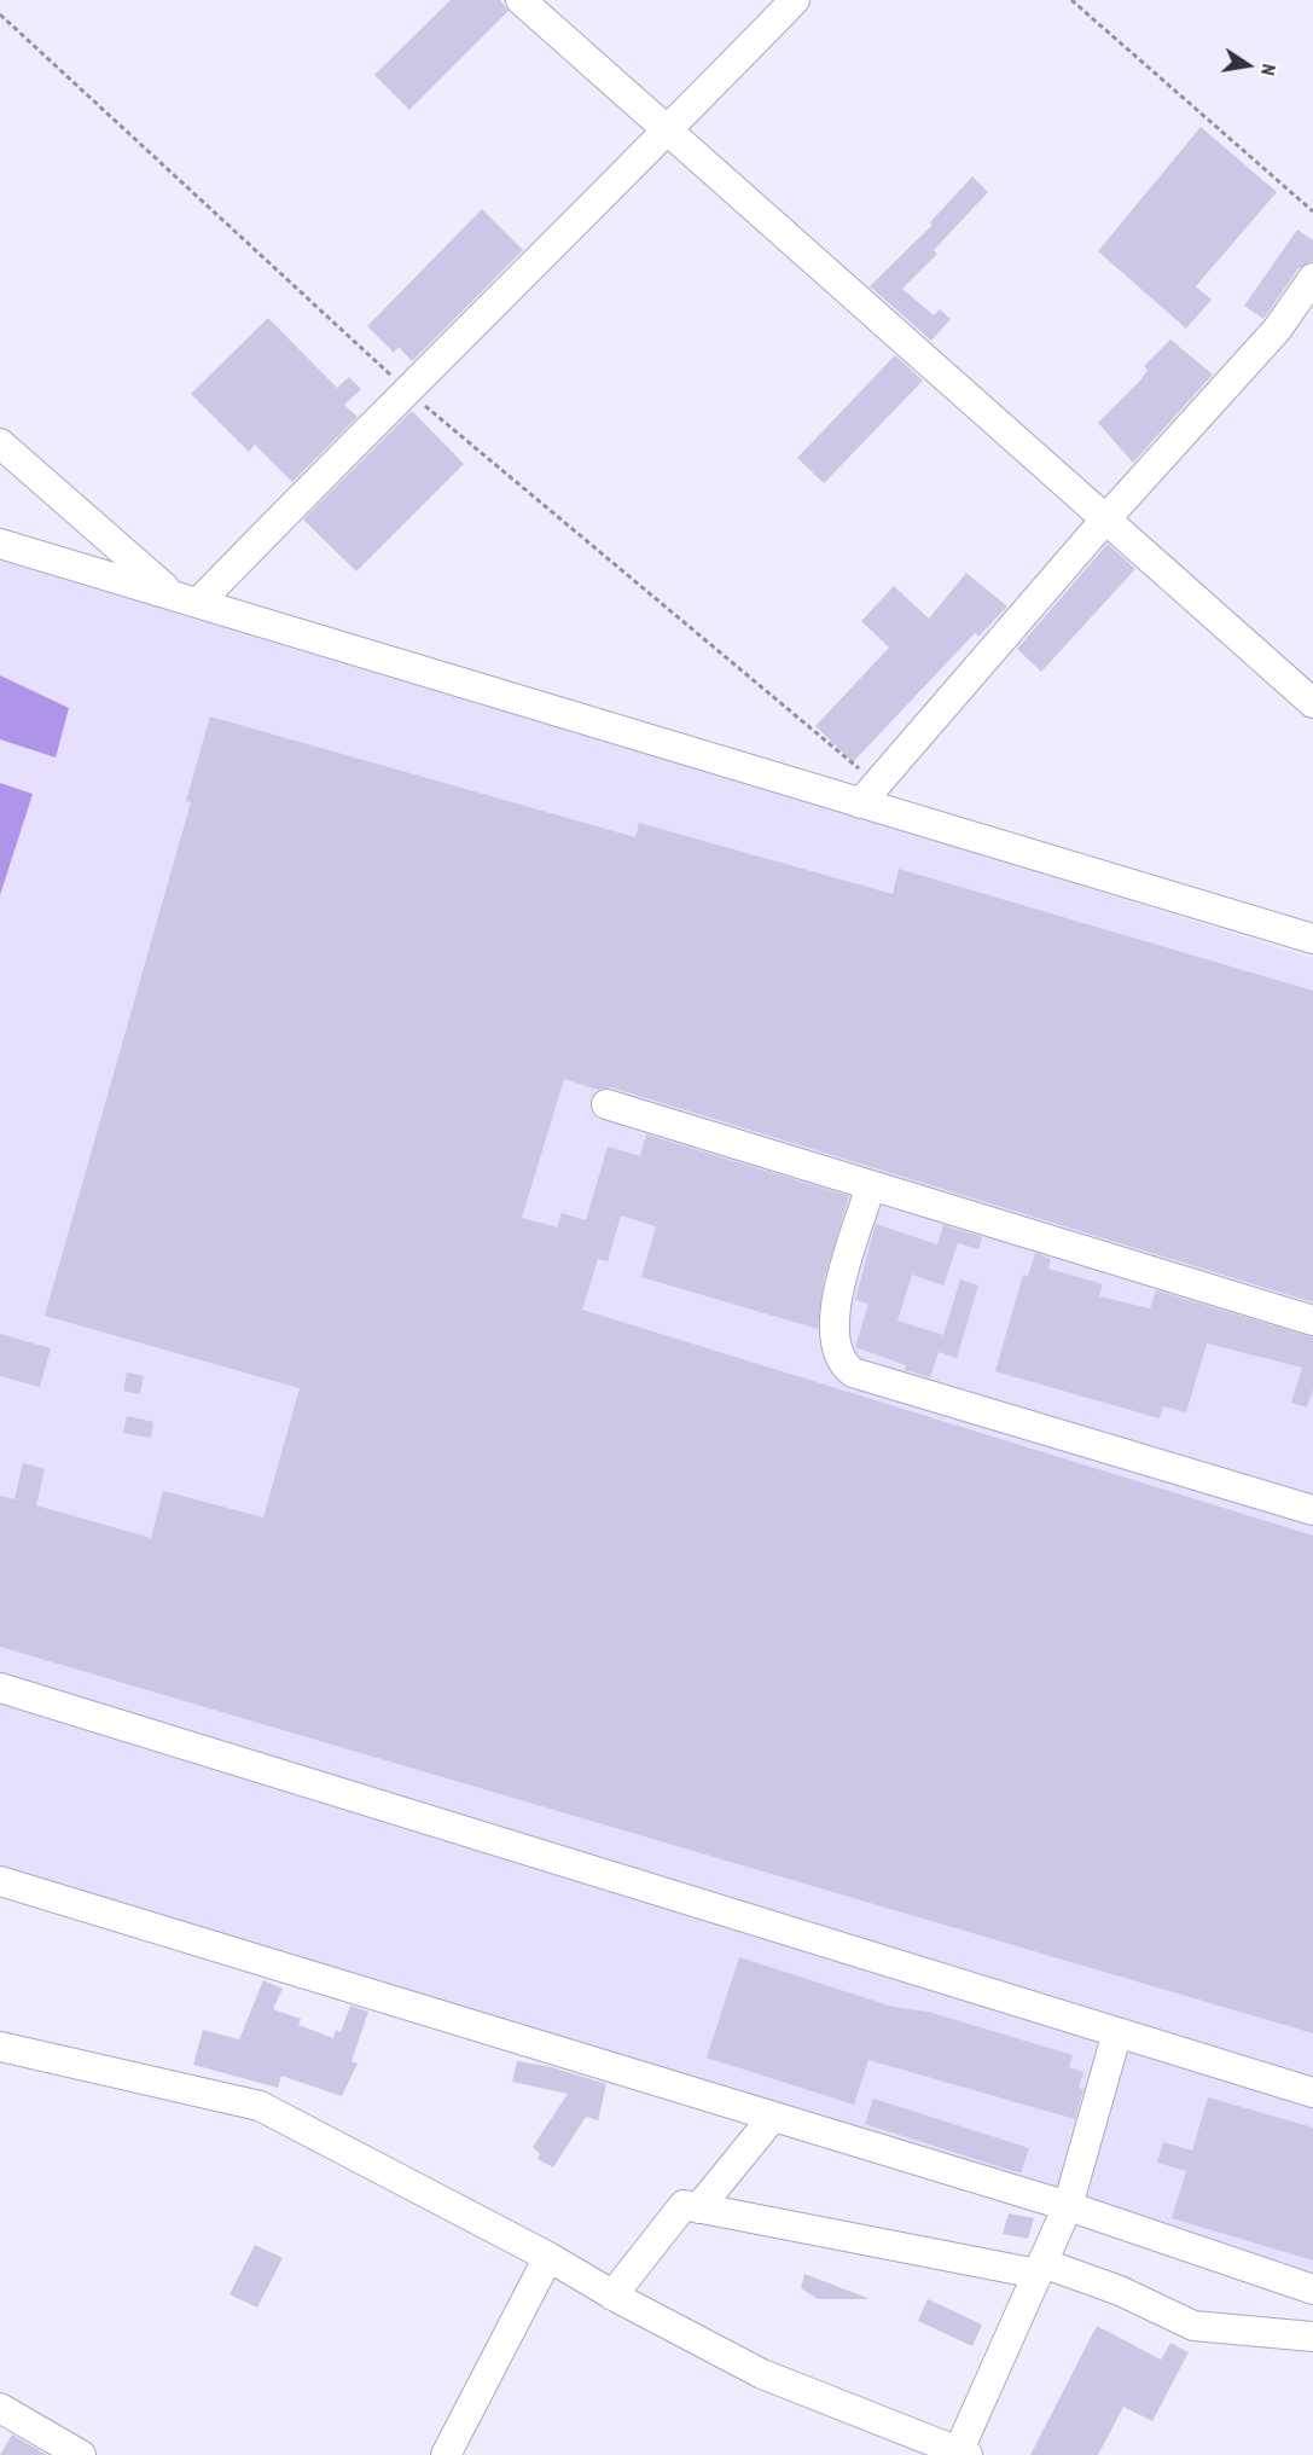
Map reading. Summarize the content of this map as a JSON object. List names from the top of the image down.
{
  "north": "right"
}
